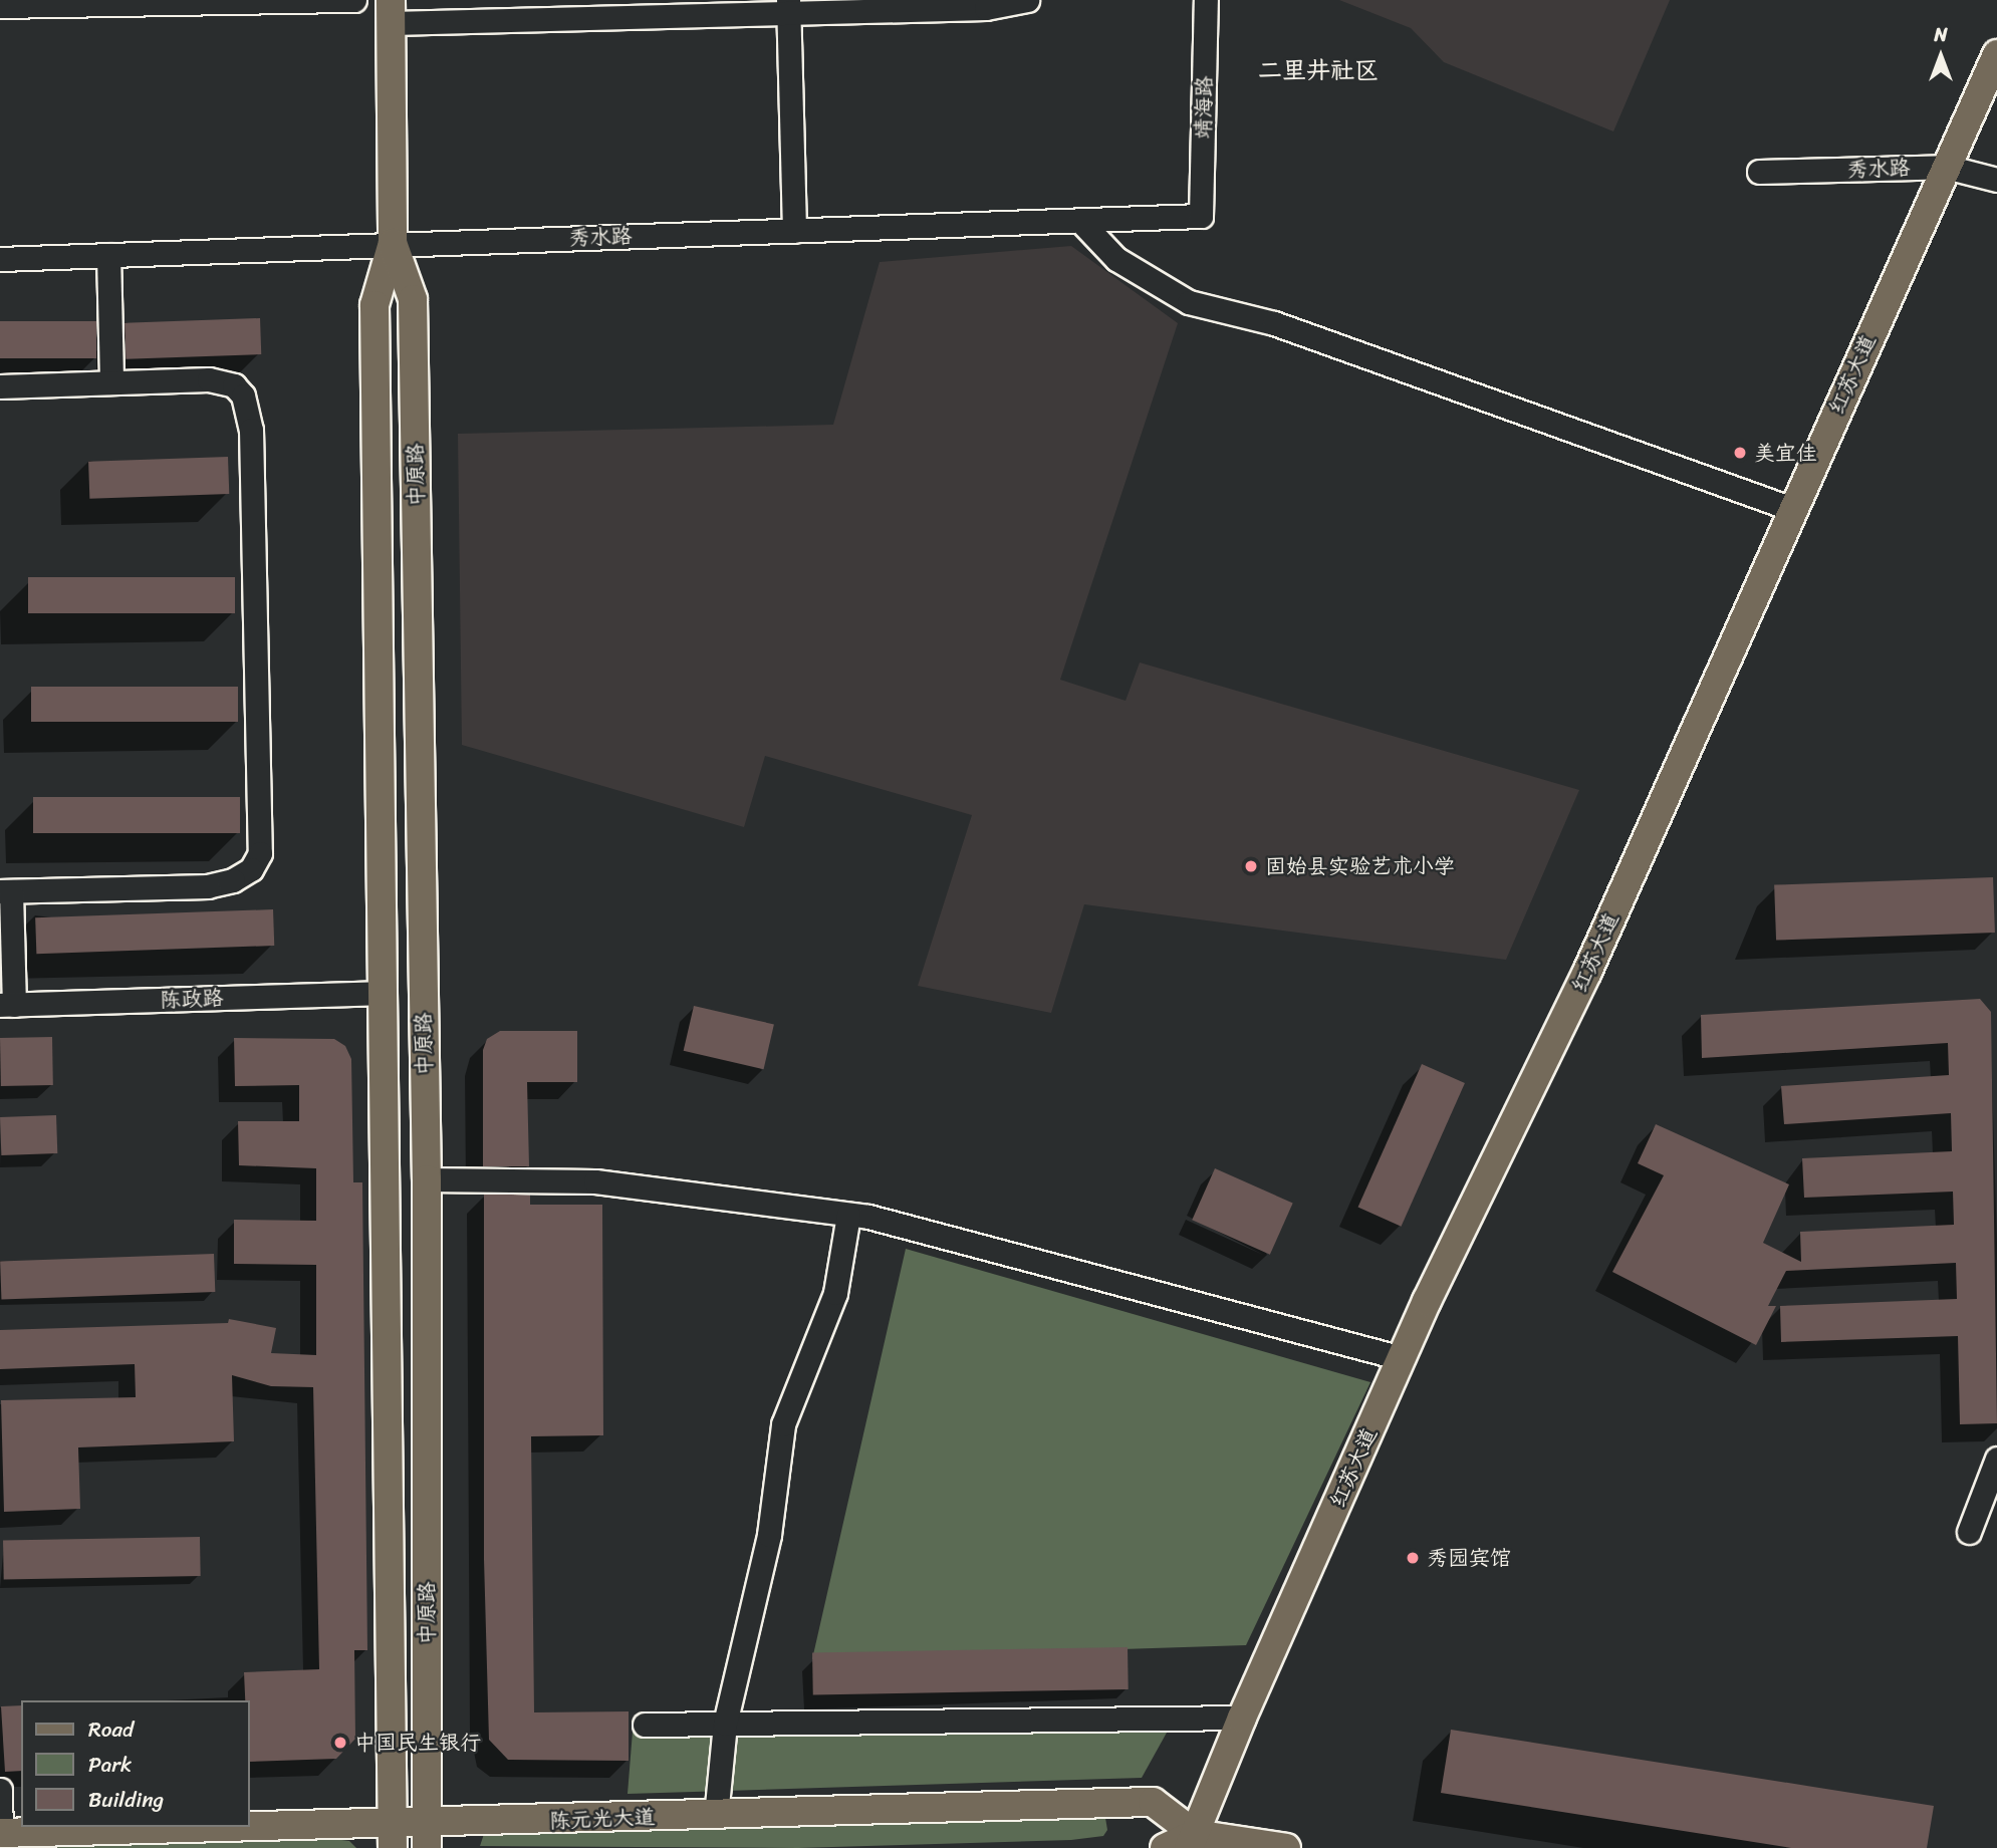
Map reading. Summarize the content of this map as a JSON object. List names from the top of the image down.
{
  "streets": {
    "main road": ["红苏大道", "中原路", "陈元光大道"],
    "street": ["靖海路", "秀水路", "陈政路"]
  },
  "crossings": [
    ["靖海路", "秀水路"],
    ["秀水路", "红苏大道"],
    ["秀水路", "中原路"],
    ["红苏大道", "陈元光大道"],
    ["中原路", "陈政路"],
    ["中原路", "陈元光大道"]
  ],
  "districts": ["二里井社区"],
  "places": [
    "美宜佳",
    "固始县实验艺术小学",
    "秀园宾馆",
    "中国民生银行"
  ],
  "legend": ["Road", "Park", "Building"],
  "north": "top"
}
